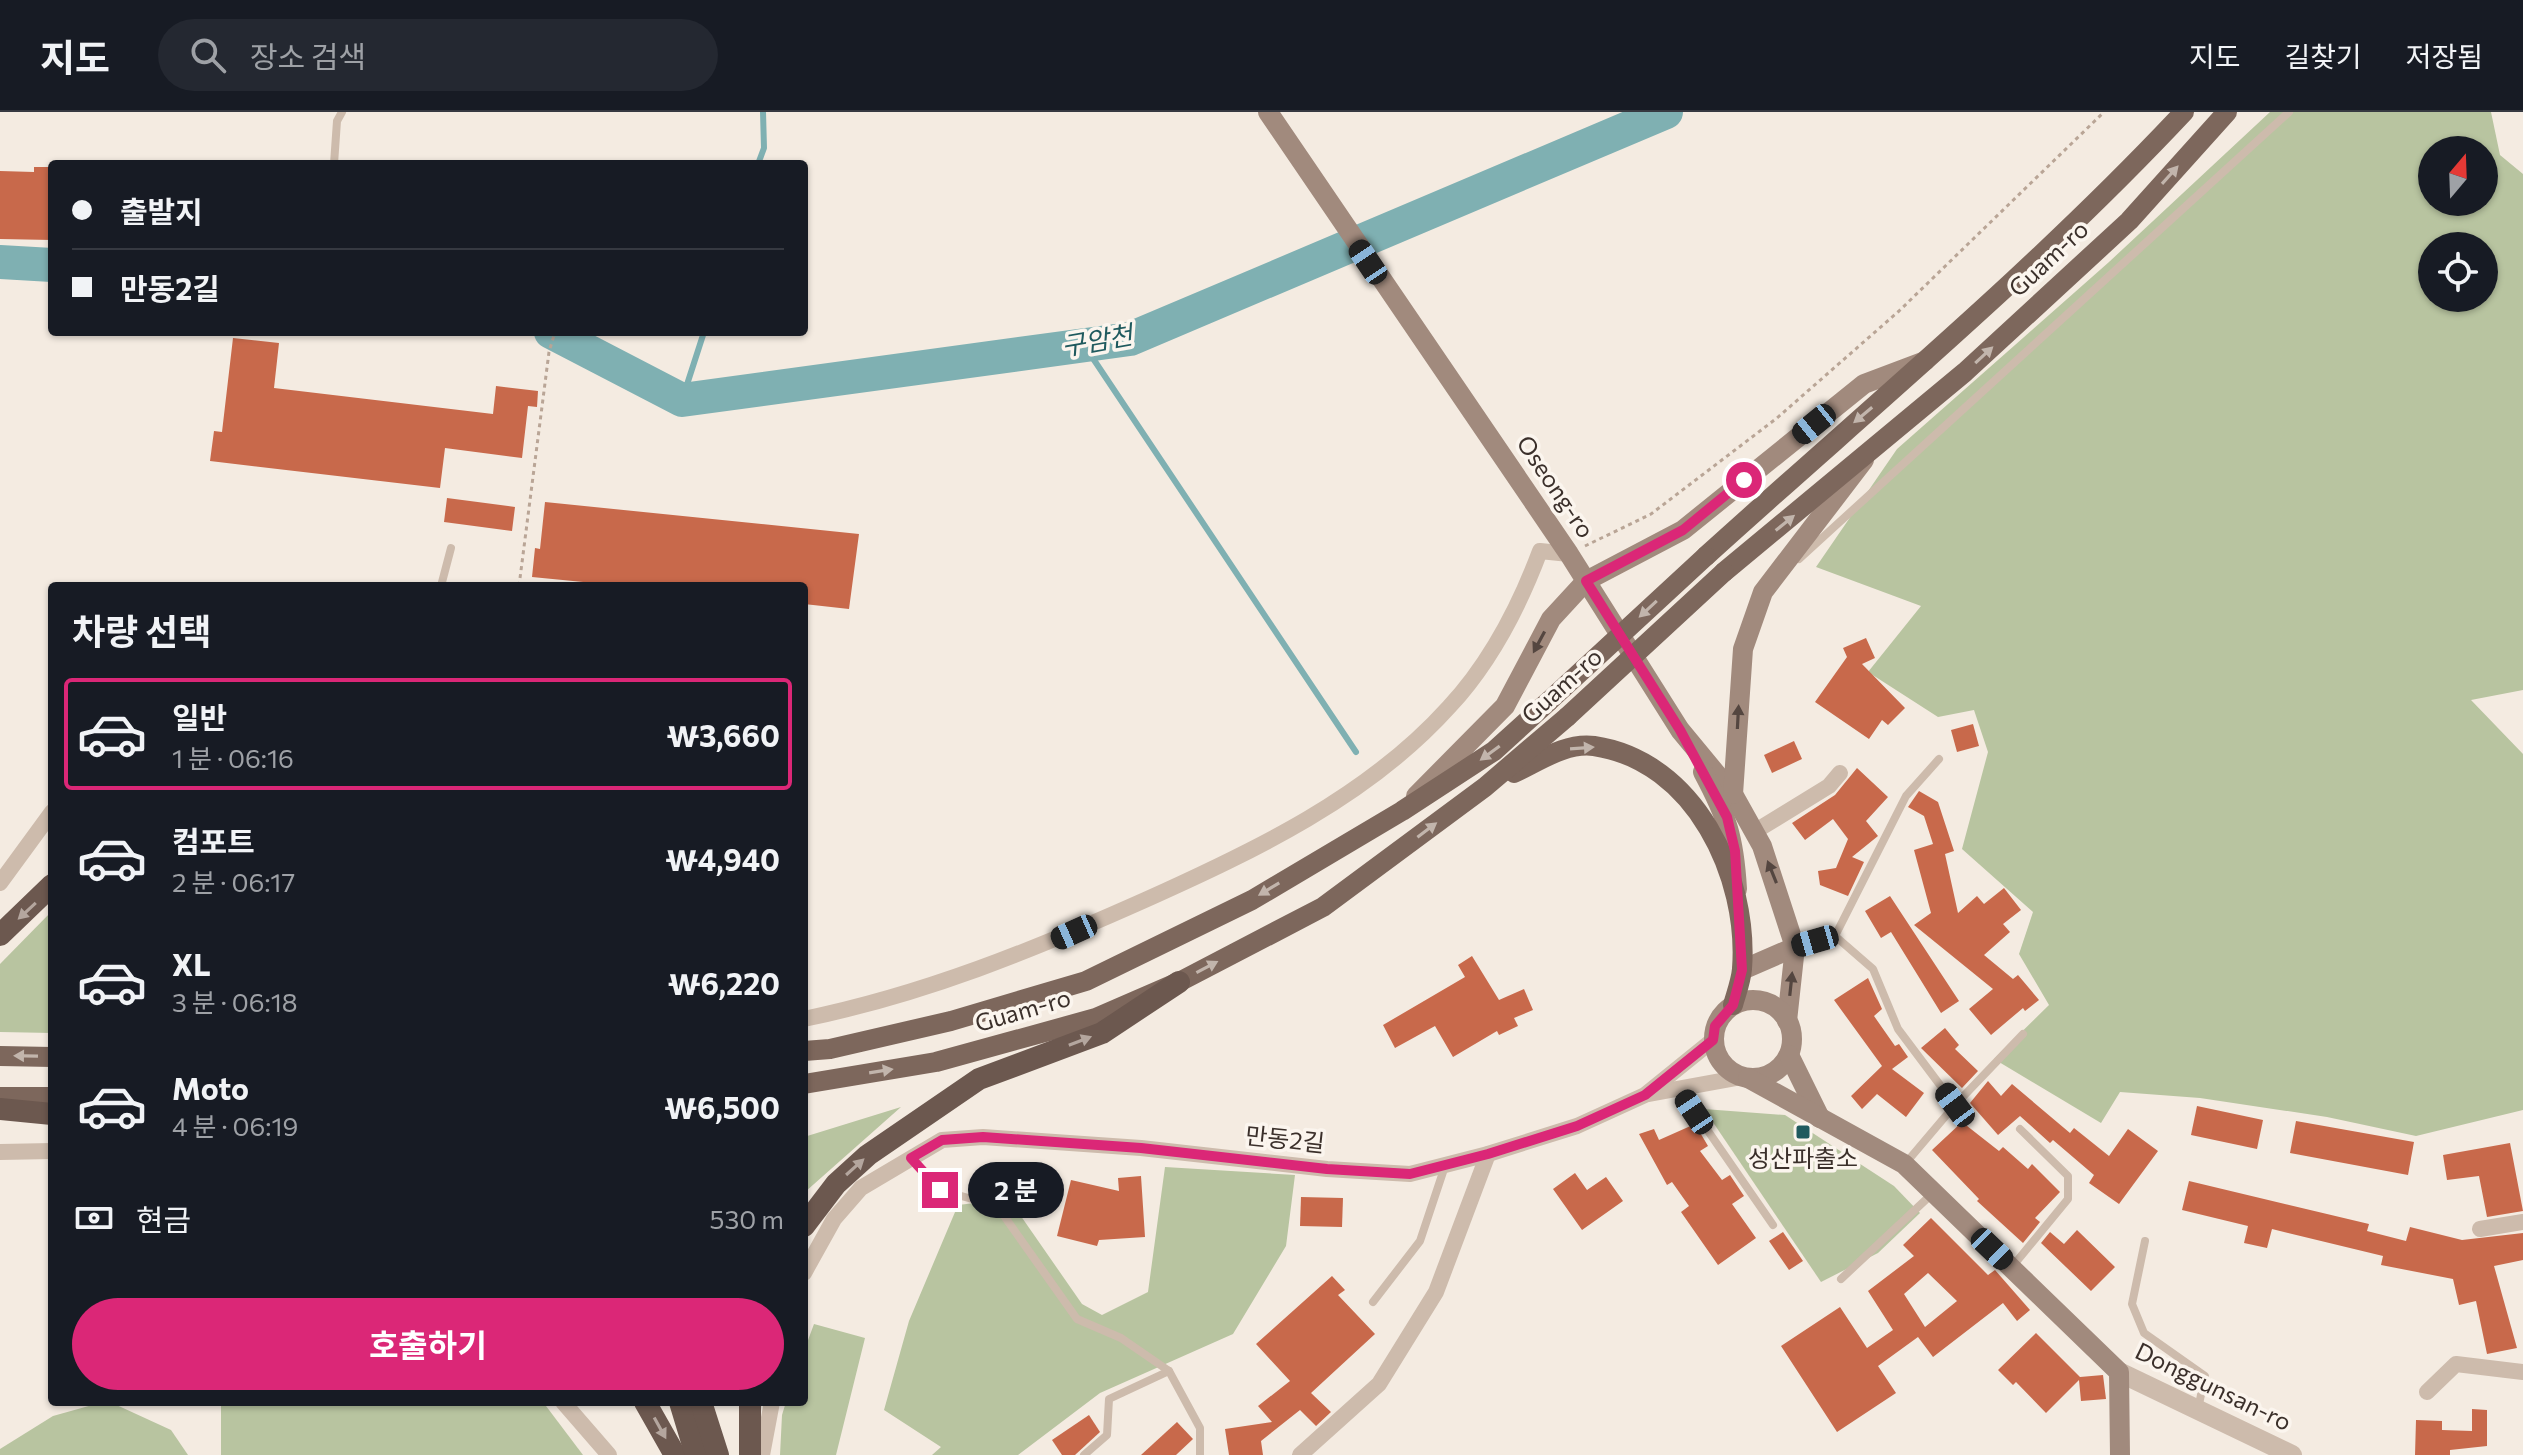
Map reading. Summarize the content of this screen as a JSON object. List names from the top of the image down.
{
  "streets": {
    "main road": ["Guam-ro", "Oseong-ro", "Donggunsan-ro"],
    "street": ["만동2길"]
  },
  "water": ["구암천"],
  "places": {
    "transit": ["성산파출소"]
  },
  "north": "top",
  "page": {
    "header": "지도",
    "search": "장소 검색",
    "nav": ["지도", "길찾기", "저장됨"],
    "banner": ["출발지", "만동2길"],
    "heading": "차량 선택",
    "list": [
      {
        "name": "일반",
        "note": "1 분 · 06:16",
        "value": "₩3,660"
      },
      {
        "name": "컴포트",
        "note": "2 분 · 06:17",
        "value": "₩4,940"
      },
      {
        "name": "XL",
        "note": "3 분 · 06:18",
        "value": "₩6,220"
      },
      {
        "name": "Moto",
        "note": "4 분 · 06:19",
        "value": "₩6,500"
      }
    ],
    "bubble": "2 분",
    "pay": ["현금", "530 m"],
    "buttons": "호출하기"
  }
}
